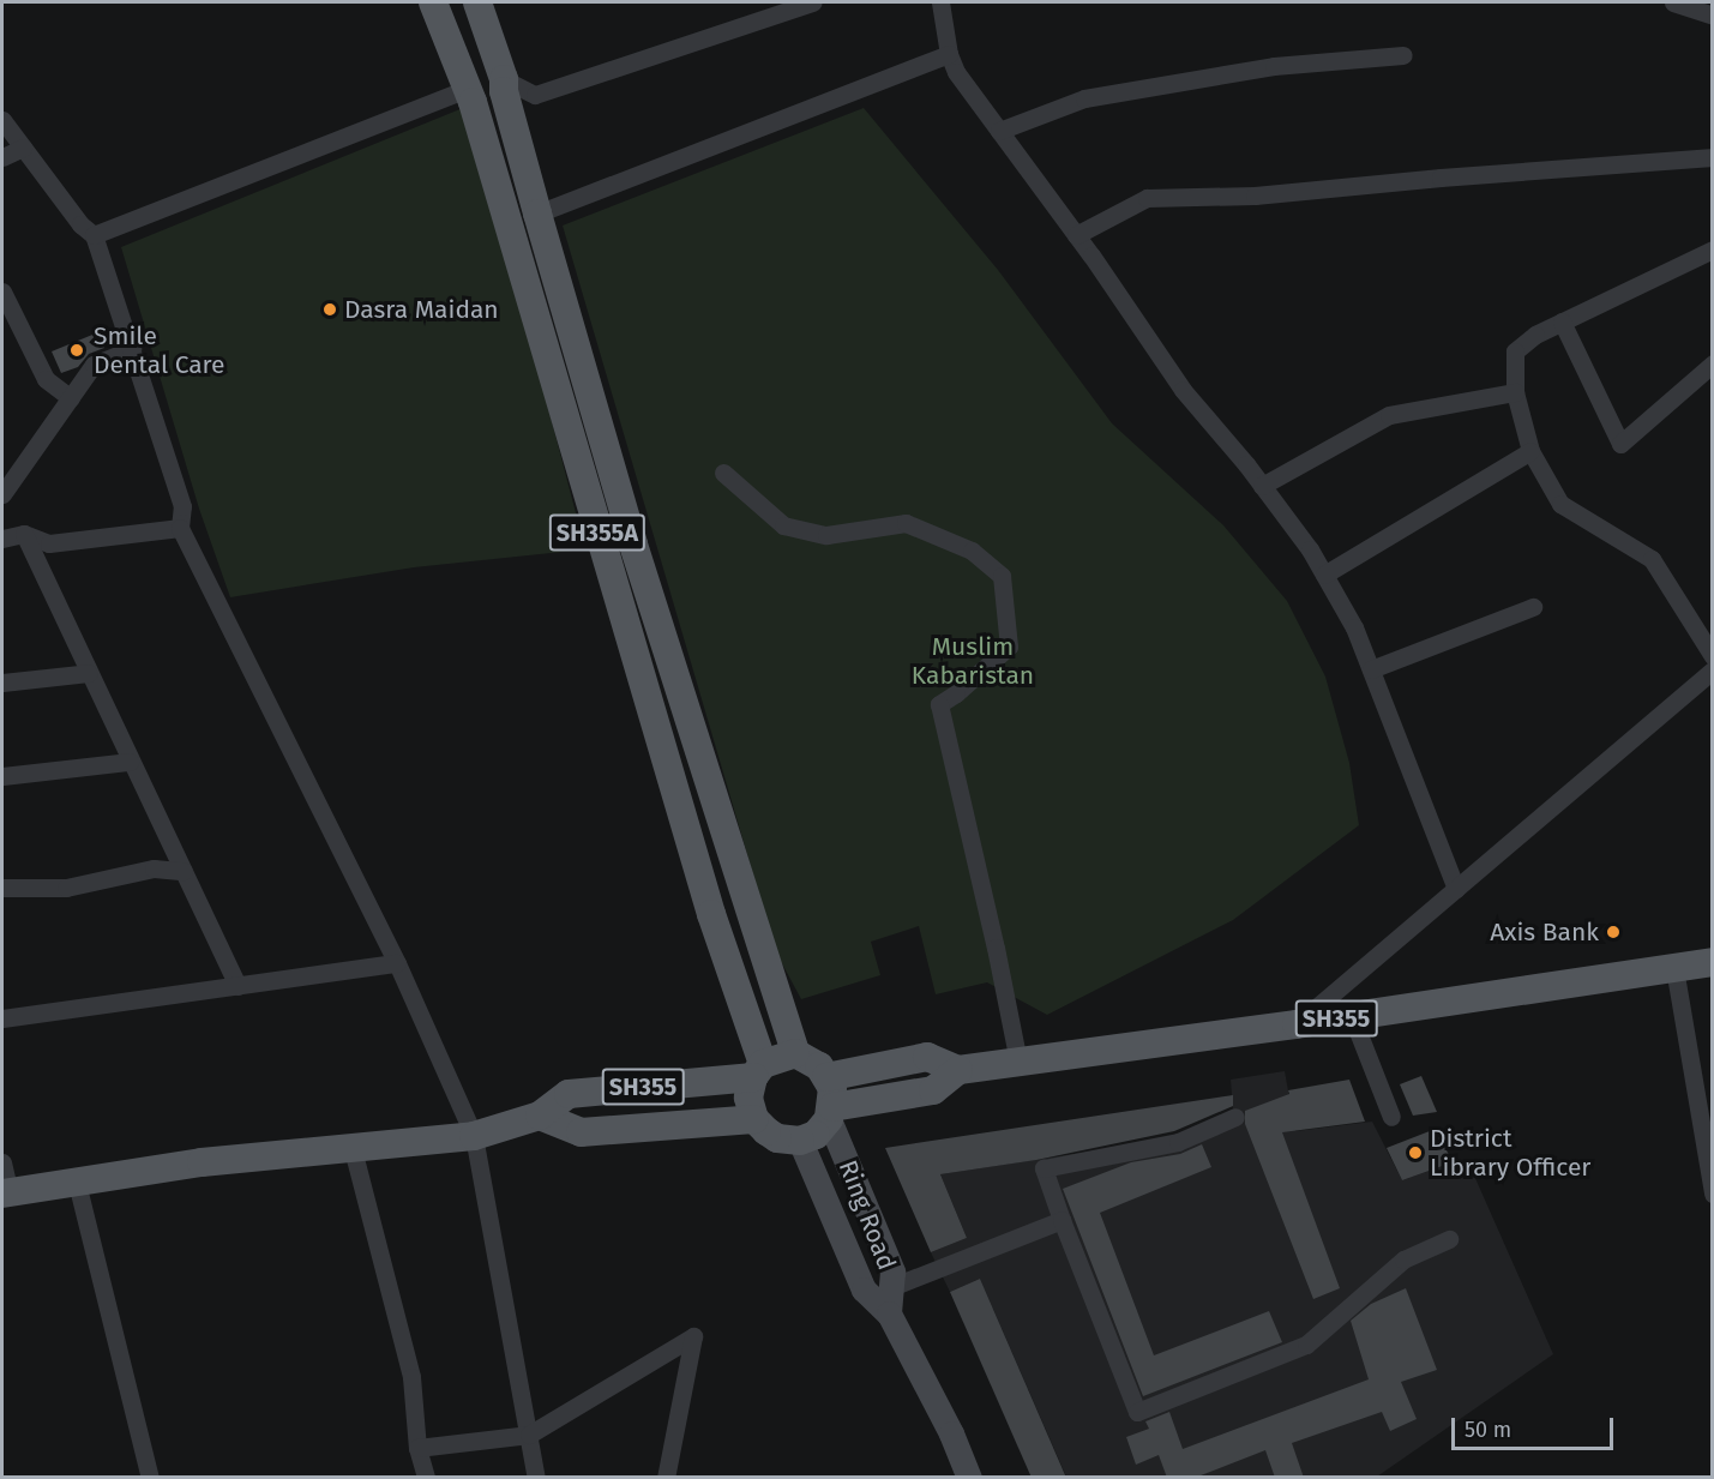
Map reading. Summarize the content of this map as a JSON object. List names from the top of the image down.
{
  "streets": {
    "main road": ["SH355A", "SH355"],
    "street": ["Ring Road"]
  },
  "crossings": [
    ["SH355A", "SH355"],
    ["SH355A", "Ring Road"],
    ["SH355", "Ring Road"]
  ],
  "parks": ["Muslim Kabaristan"],
  "places": [
    "Dasra Maidan",
    "Smile Dental Care",
    "Axis Bank",
    "District Library Officer"
  ],
  "scale_bar": "50 m"
}
